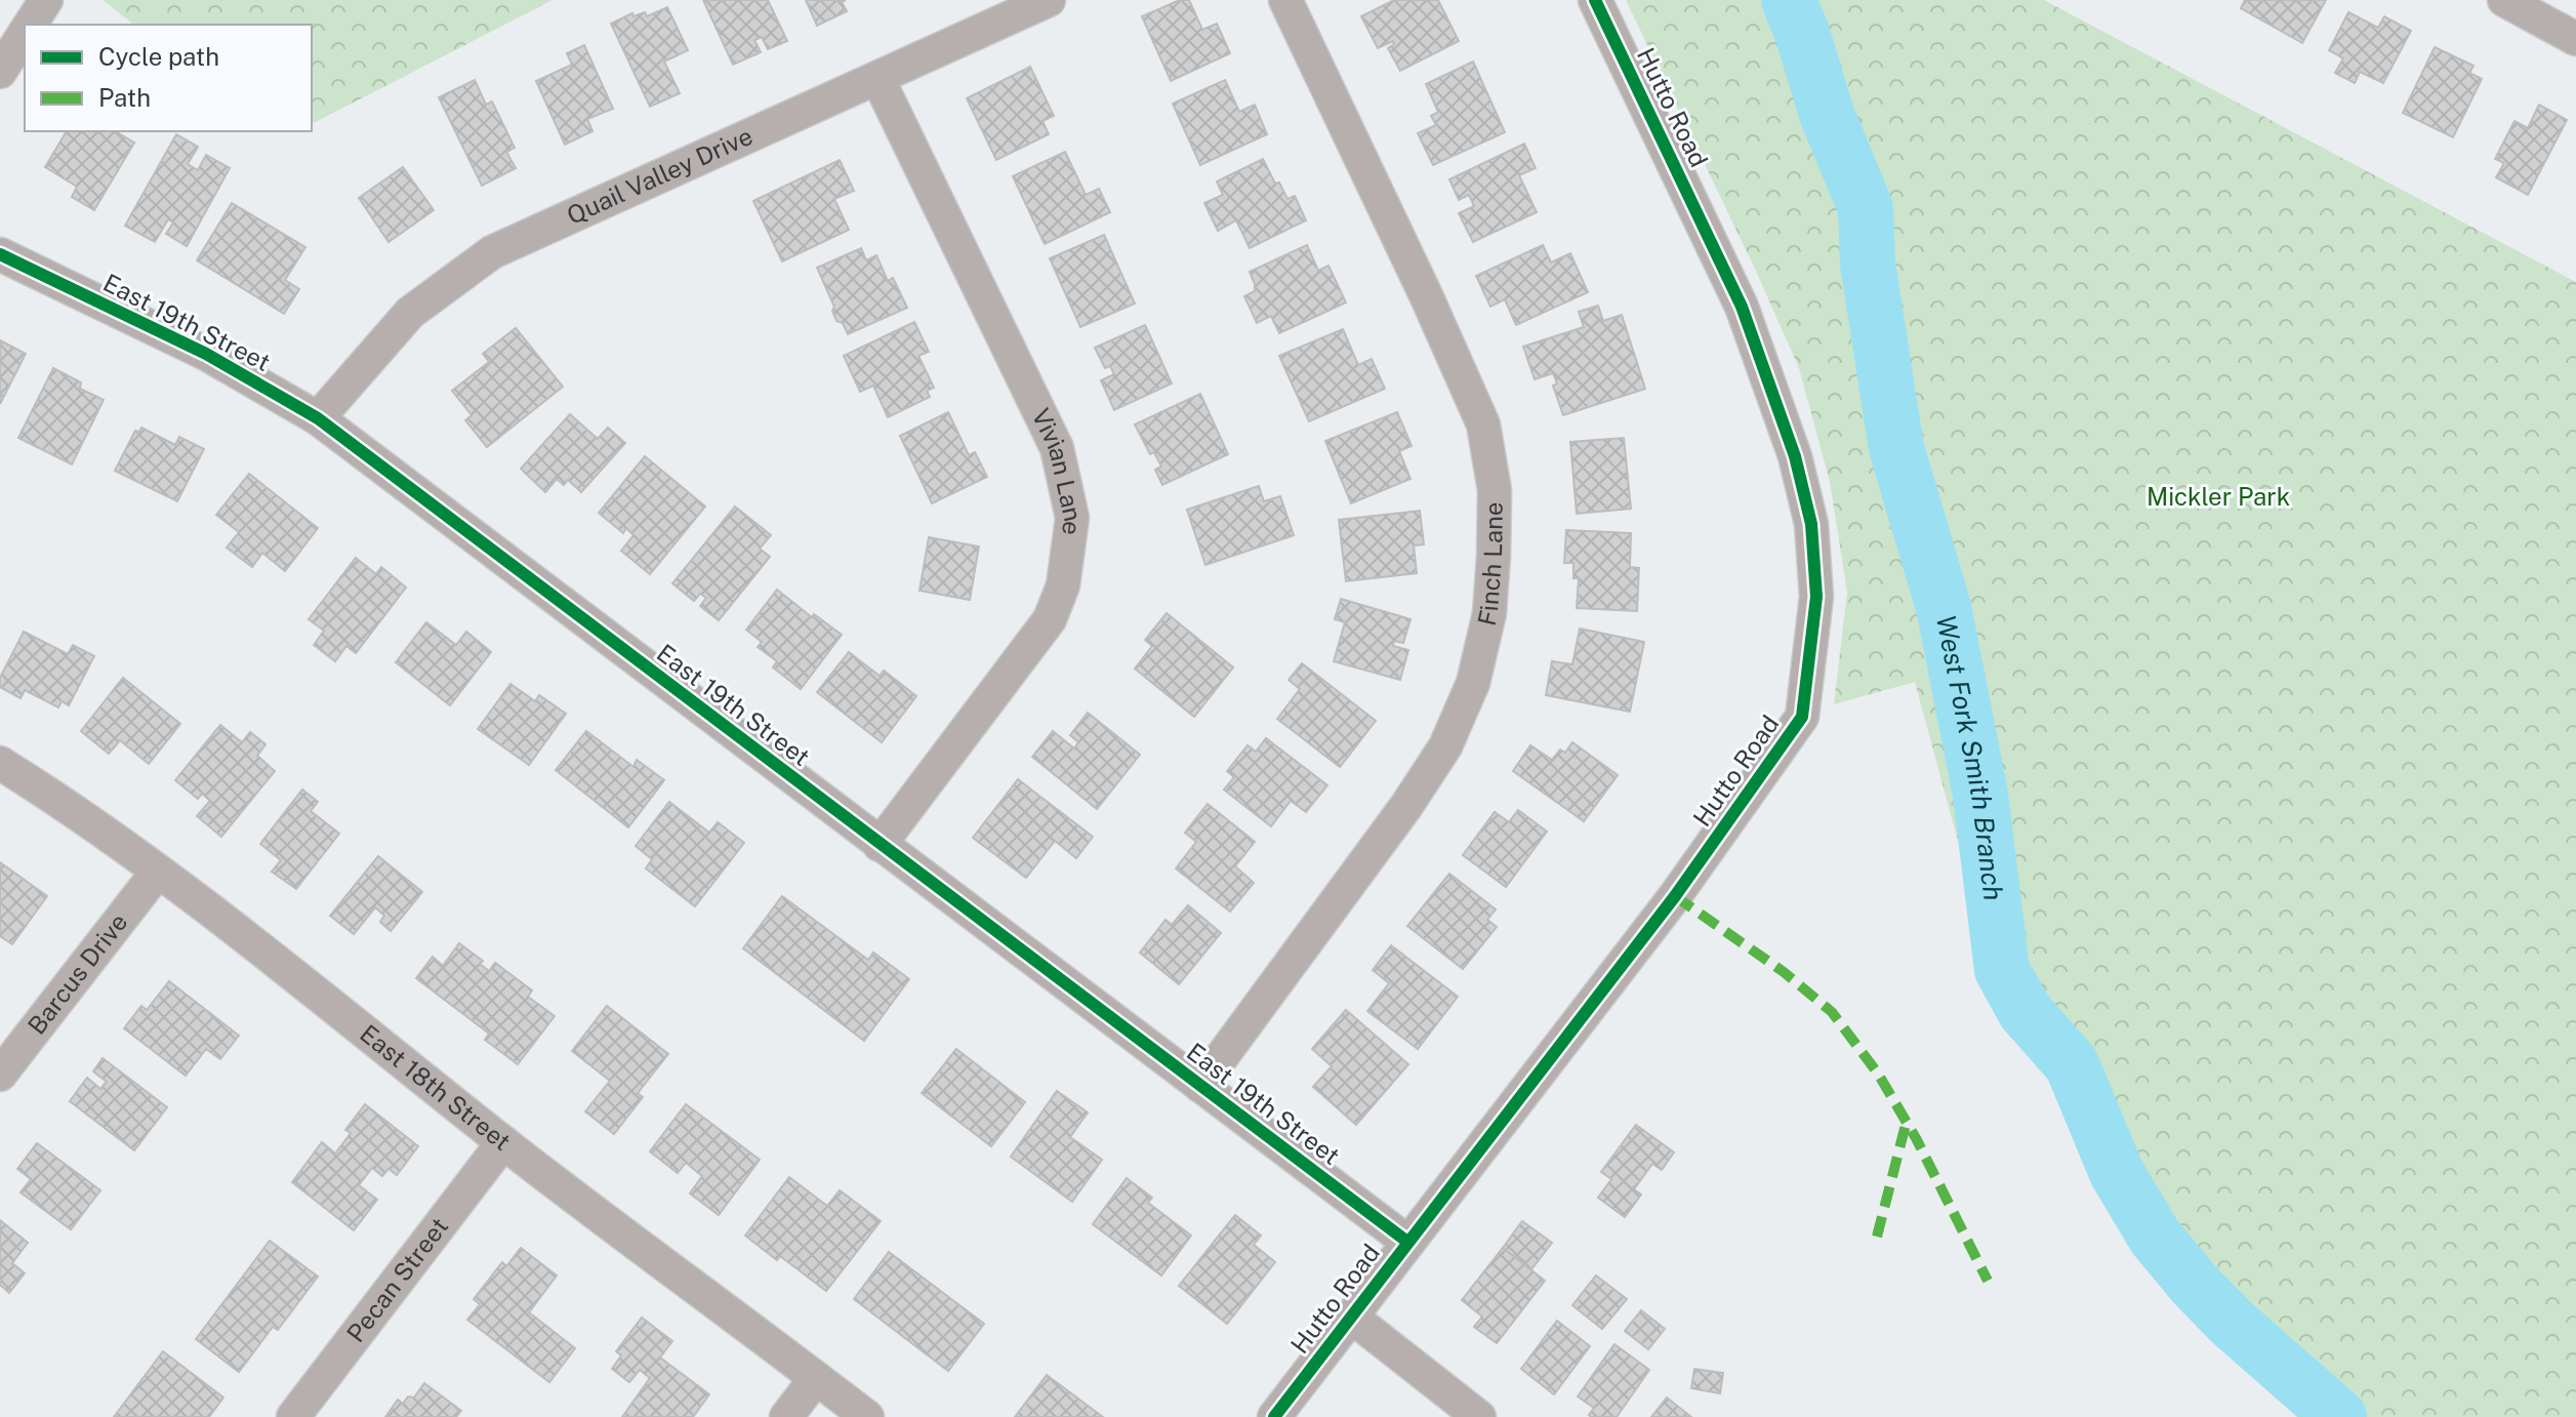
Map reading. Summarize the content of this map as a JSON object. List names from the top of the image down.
{
  "streets": {
    "street": [
      "Hutto Road",
      "Quail Valley Drive",
      "East 19th Street",
      "Vivian Lane",
      "Finch Lane",
      "Barcus Drive",
      "East 18th Street",
      "Pecan Street"
    ]
  },
  "crossings": [
    ["Hutto Road", "East 19th Street"],
    ["Quail Valley Drive", "East 19th Street"],
    ["Quail Valley Drive", "Vivian Lane"],
    ["East 19th Street", "Vivian Lane"],
    ["East 19th Street", "Finch Lane"],
    ["Barcus Drive", "East 18th Street"],
    ["East 18th Street", "Pecan Street"]
  ],
  "water": ["West Fork Smith Branch"],
  "parks": ["Mickler Park"],
  "legend": ["Cycle path", "Path"]
}
